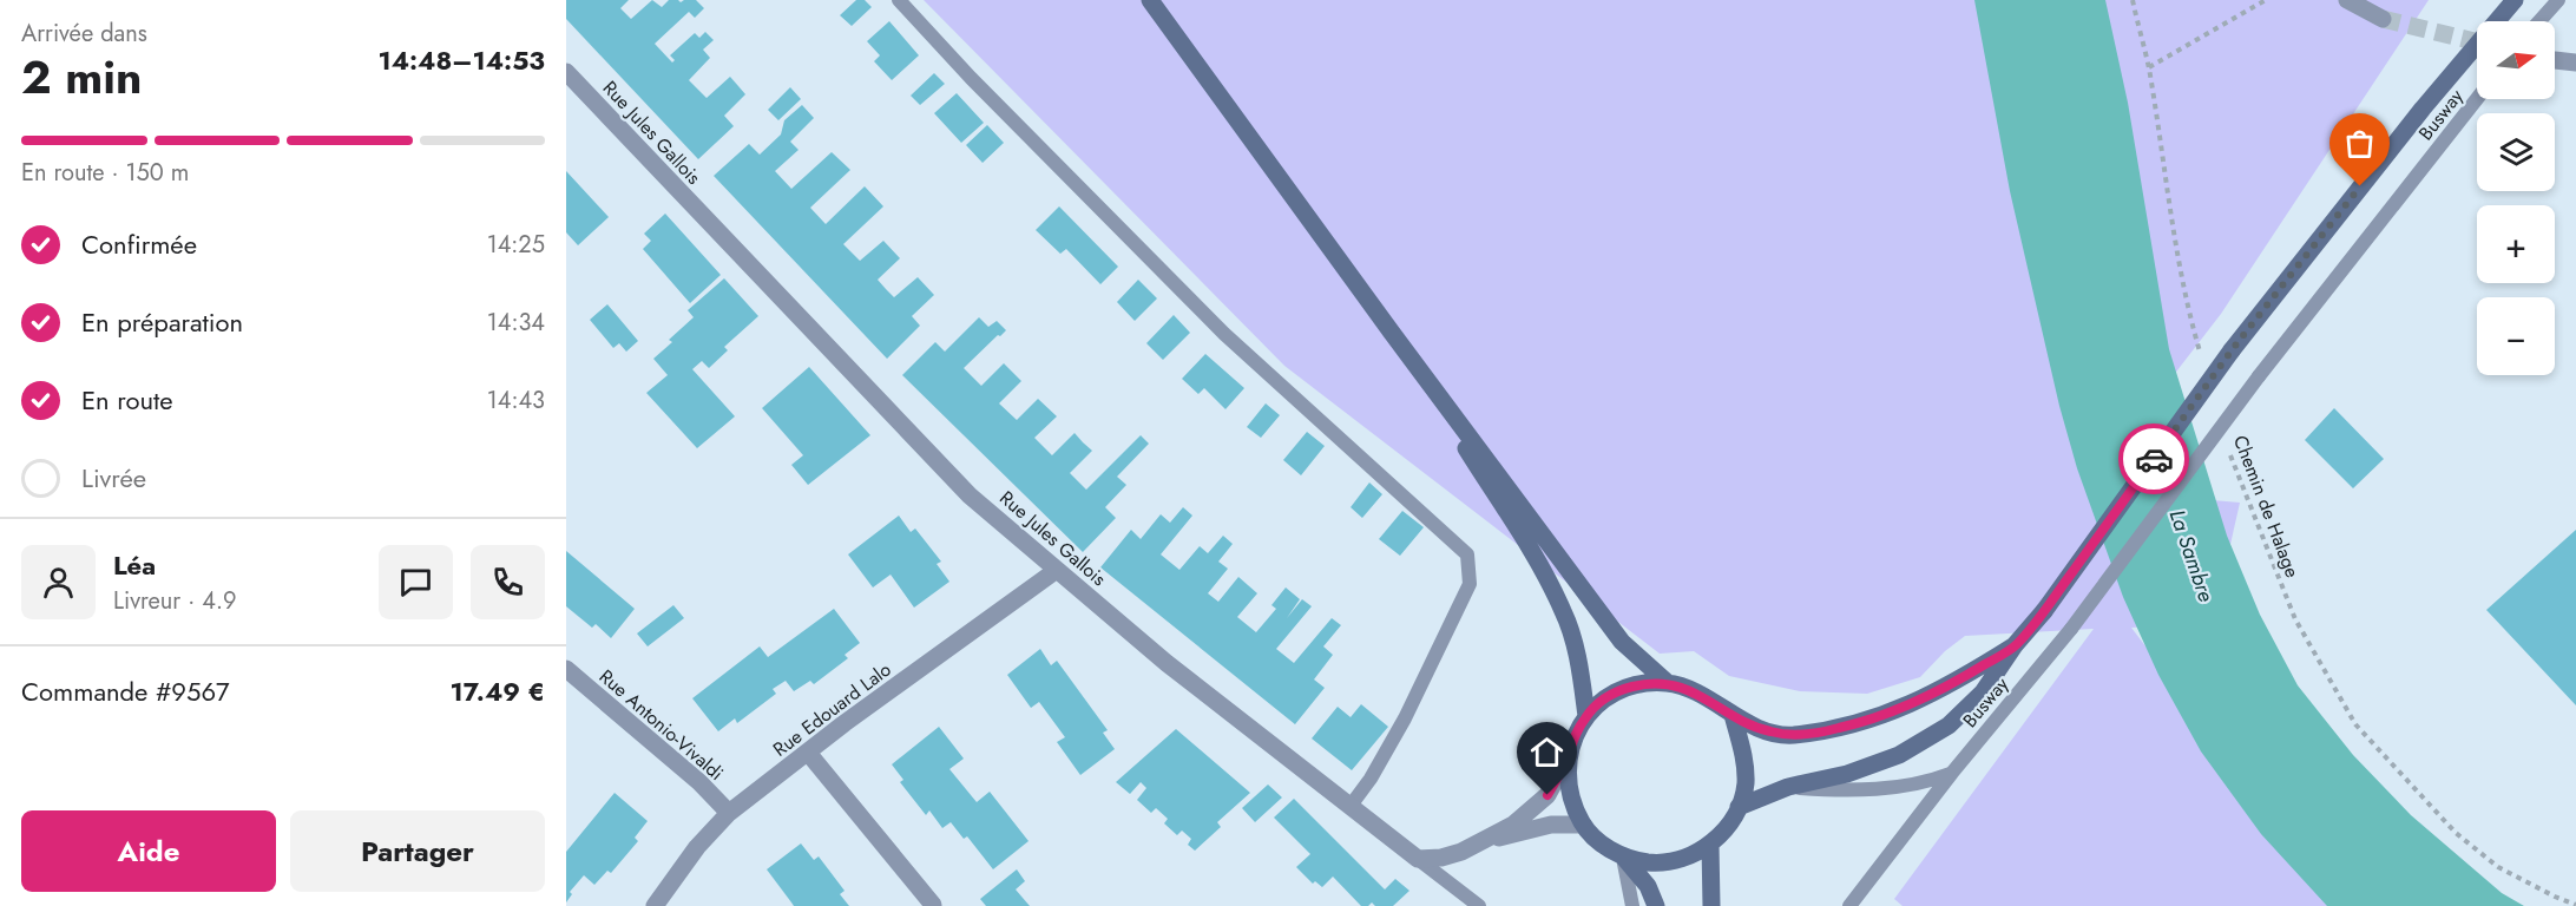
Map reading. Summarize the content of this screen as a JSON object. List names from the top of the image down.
{
  "streets": {
    "street": ["Rue Jules Gallois", "Rue Edouard Lalo", "Rue Antonio-Vivaldi"],
    "lane": ["Busway"],
    "path": ["Chemin de Halage"]
  },
  "crossings": [
    ["Rue Jules Gallois", "Rue Edouard Lalo"],
    ["Rue Edouard Lalo", "Rue Antonio-Vivaldi"]
  ],
  "water": ["La Sambre"],
  "north": "right",
  "page": {
    "heading": ["2 min", "Arrivée dans", "14:48–14:53"],
    "panel": [
      "Léa",
      "Livreur · 4.9",
      "Commande #9567",
      "17.49 €"
    ],
    "map_buttons": ["+", "−"],
    "bar": "En route · 150 m",
    "list": [
      ["Confirmée", "14:25"],
      ["En préparation", "14:34"],
      ["En route", "14:43"],
      "Livrée"
    ],
    "buttons": ["Aide", "Partager"]
  }
}
